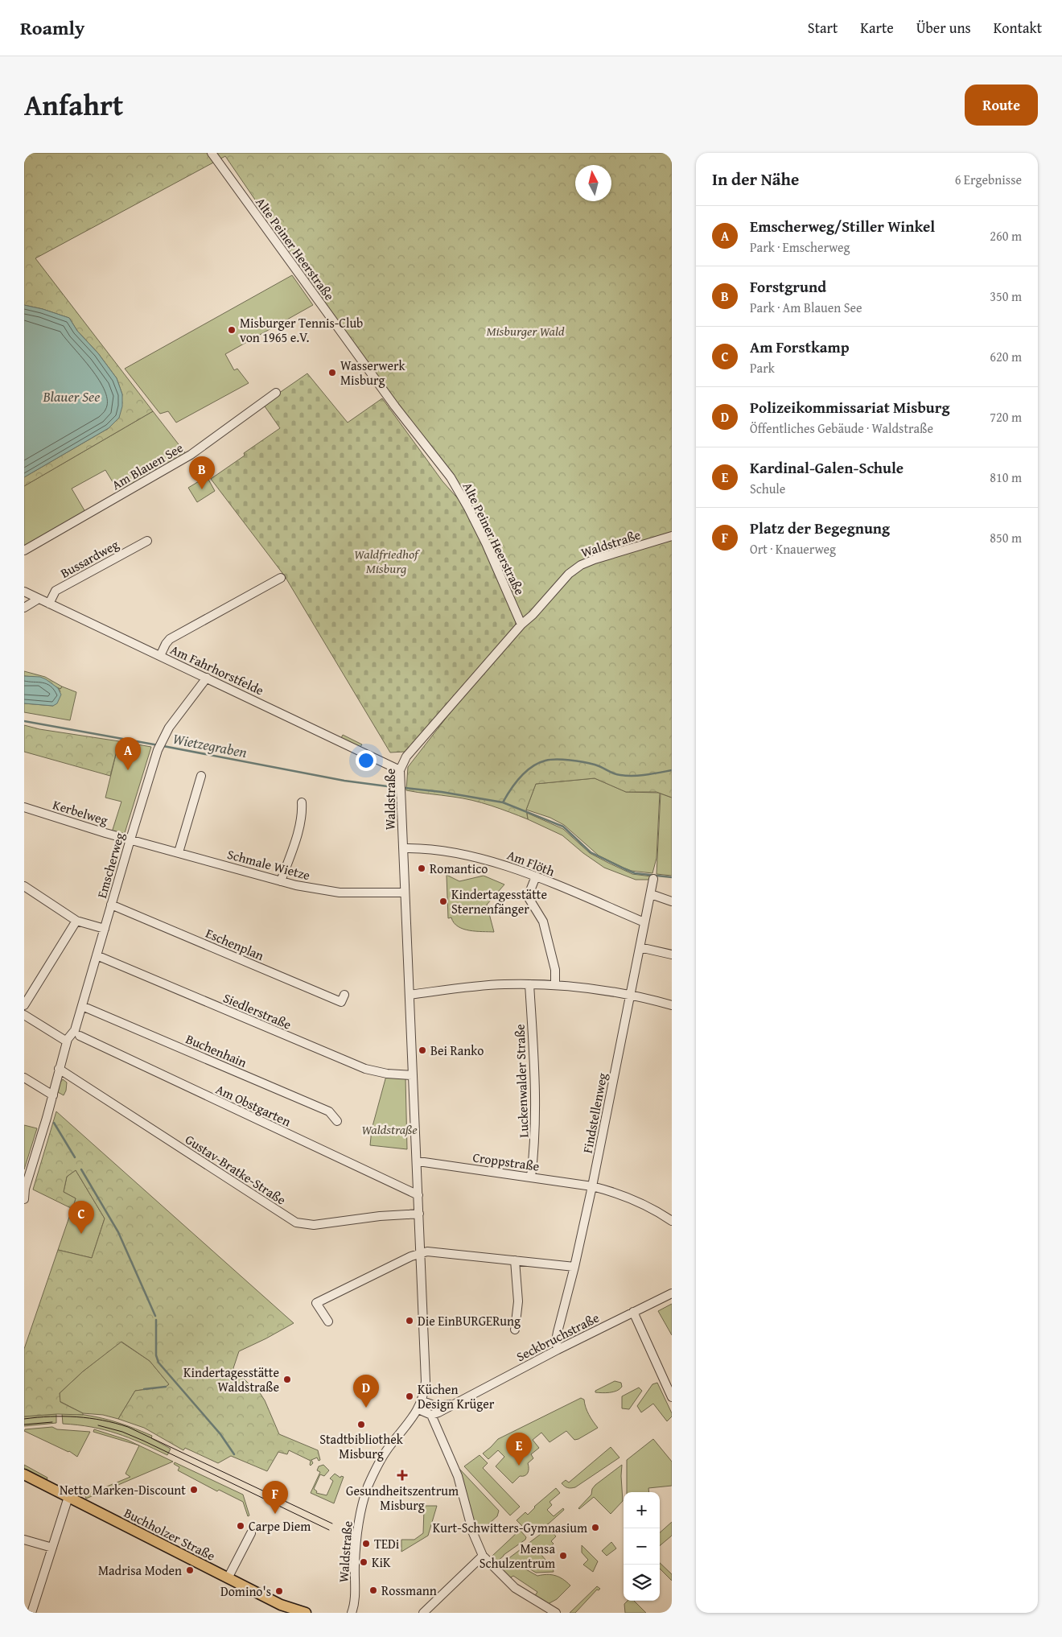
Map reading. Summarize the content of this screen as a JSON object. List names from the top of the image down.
{
  "streets": {
    "main road": ["Buchholzer Straße"],
    "street": [
      "Alte Peiner Heerstraße",
      "Am Blauen See",
      "Waldstraße",
      "Bussardweg",
      "Am Fahrhorstfelde",
      "Kerbelweg",
      "Am Flöth",
      "Schmale Wietze",
      "Emscherweg",
      "Eschenplan",
      "Siedlerstraße",
      "Buchenhain",
      "Luckenwalder Straße",
      "Am Obstgarten",
      "Findstellenweg",
      "Croppstraße",
      "Gustav-Bratke-Straße",
      "Seckbruchstraße"
    ]
  },
  "crossings": [
    ["Alte Peiner Heerstraße", "Waldstraße"],
    ["Waldstraße", "Am Fahrhorstfelde"],
    ["Waldstraße", "Am Flöth"],
    ["Waldstraße", "Schmale Wietze"],
    ["Waldstraße", "Siedlerstraße"],
    ["Waldstraße", "Am Obstgarten"],
    ["Waldstraße", "Croppstraße"],
    ["Waldstraße", "Gustav-Bratke-Straße"],
    ["Waldstraße", "Seckbruchstraße"],
    ["Bussardweg", "Am Fahrhorstfelde"],
    ["Am Fahrhorstfelde", "Emscherweg"],
    ["Kerbelweg", "Schmale Wietze"],
    ["Kerbelweg", "Emscherweg"],
    ["Am Flöth", "Findstellenweg"],
    ["Schmale Wietze", "Emscherweg"],
    ["Emscherweg", "Eschenplan"],
    ["Emscherweg", "Siedlerstraße"],
    ["Emscherweg", "Buchenhain"],
    ["Emscherweg", "Gustav-Bratke-Straße"],
    ["Luckenwalder Straße", "Croppstraße"],
    ["Findstellenweg", "Croppstraße"],
    ["Findstellenweg", "Seckbruchstraße"]
  ],
  "water": ["Blauer See", "Wietzegraben"],
  "parks": ["Misburger Wald", "Waldfriedhof Misburg", "Waldstraße"],
  "places": {
    "other": [
      "Misburger Tennis-Club von 1965 e.V.",
      "Wasserwerk Misburg",
      "Romantico",
      "Kindertagesstätte Sternenfänger",
      "Bei Ranko",
      "Die EinBURGERung",
      "Kindertagesstätte Waldstraße",
      "Küchen Design Krüger",
      "Stadtbibliothek Misburg",
      "Netto Marken-Discount",
      "Carpe Diem",
      "Kurt-Schwitters-Gymnasium",
      "TEDi",
      "Mensa Schulzentrum",
      "KiK",
      "Madrisa Moden",
      "Rossmann",
      "Domino's"
    ],
    "health": ["Gesundheitszentrum Misburg"]
  },
  "north": "top",
  "page": {
    "header": "Roamly",
    "nav": [
      "Start",
      "Karte",
      "Über uns",
      "Kontakt"
    ],
    "title": "Anfahrt",
    "buttons": "Route",
    "heading": ["In der Nähe", "6 Ergebnisse"],
    "list": [
      {
        "mark": "A",
        "name": "Emscherweg/Stiller Winkel",
        "note": "Park · Emscherweg",
        "value": "260 m"
      },
      {
        "mark": "B",
        "name": "Forstgrund",
        "note": "Park · Am Blauen See",
        "value": "350 m"
      },
      {
        "mark": "C",
        "name": "Am Forstkamp",
        "note": "Park",
        "value": "620 m"
      },
      {
        "mark": "D",
        "name": "Polizeikommissariat Misburg",
        "note": "Öffentliches Gebäude · Waldstraße",
        "value": "720 m"
      },
      {
        "mark": "E",
        "name": "Kardinal-Galen-Schule",
        "note": "Schule",
        "value": "810 m"
      },
      {
        "mark": "F",
        "name": "Platz der Begegnung",
        "note": "Ort · Knauerweg",
        "value": "850 m"
      }
    ],
    "pins": [
      "B",
      "A",
      "C",
      "D",
      "E",
      "F"
    ],
    "map_buttons": ["+", "−"]
  }
}
